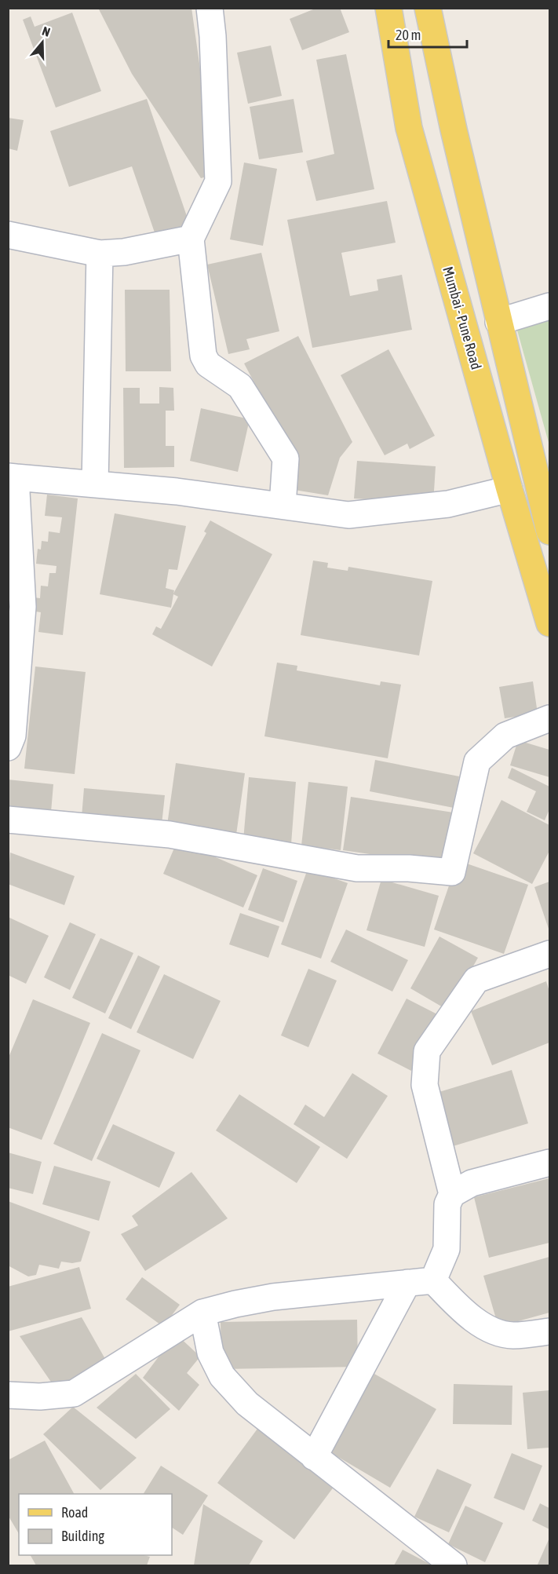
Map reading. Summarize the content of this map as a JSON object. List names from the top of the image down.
{
  "streets": {
    "main road": ["Mumbai - Pune Road"]
  },
  "legend": ["Road", "Building"],
  "scale_bar": "20 m",
  "north": "top"
}
